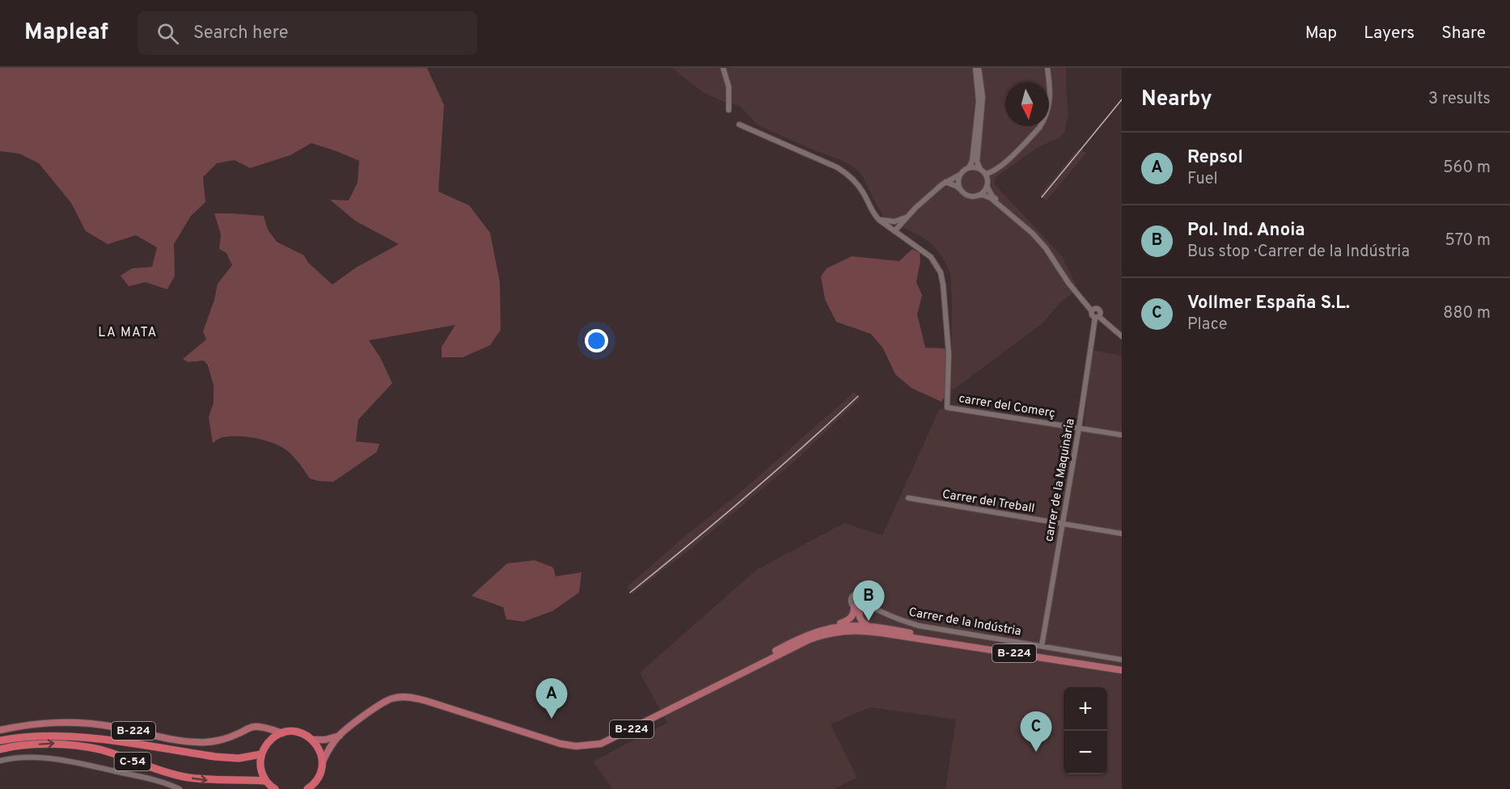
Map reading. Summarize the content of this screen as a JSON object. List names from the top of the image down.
{
  "streets": {
    "highway": ["B-224", "C-54"],
    "street": [
      "carrer del Comerç",
      "carrer de la Maquinària",
      "Carrer del Treball",
      "Carrer de la Indústria"
    ]
  },
  "crossings": [
    ["carrer del Comerç", "carrer de la Maquinària"],
    ["carrer de la Maquinària", "Carrer del Treball"],
    ["carrer de la Maquinària", "Carrer de la Indústria"]
  ],
  "districts": ["LA MATA"],
  "north": "bottom",
  "page": {
    "header": "Mapleaf",
    "search": "Search here",
    "nav": ["Map", "Layers", "Share"],
    "heading": ["Nearby", "3 results"],
    "list": [
      {
        "mark": "A",
        "name": "Repsol",
        "note": "Fuel",
        "value": "560 m"
      },
      {
        "mark": "B",
        "name": "Pol. Ind. Anoia",
        "note": "Bus stop · Carrer de la Indústria",
        "value": "570 m"
      },
      {
        "mark": "C",
        "name": "Vollmer España S.L.",
        "note": "Place",
        "value": "880 m"
      }
    ],
    "pins": ["B", "A", "C"],
    "map_buttons": ["+", "−"]
  }
}
